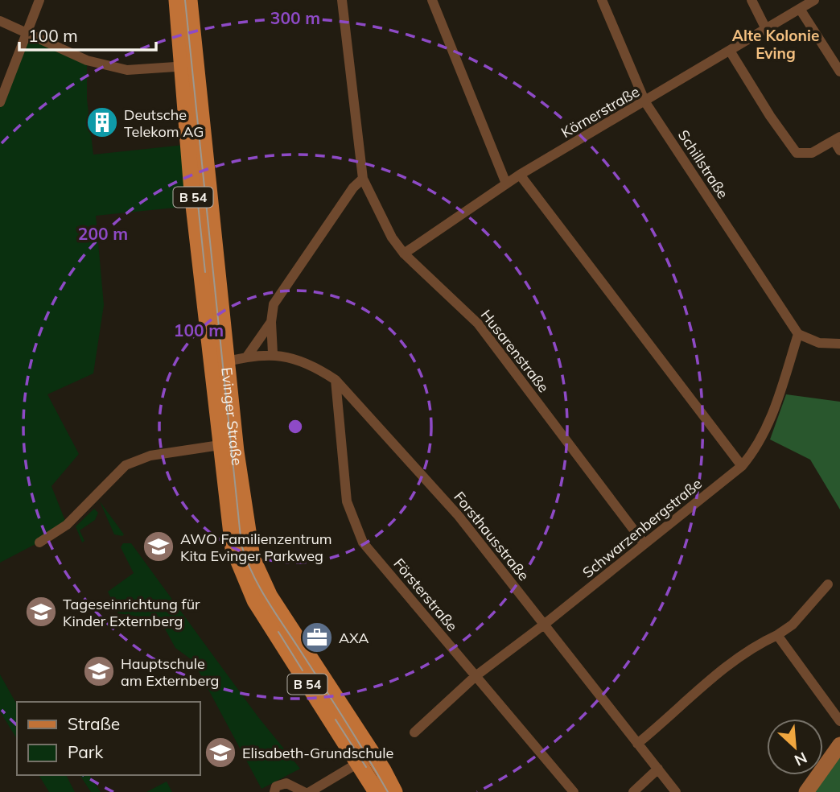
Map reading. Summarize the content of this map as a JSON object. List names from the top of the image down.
{
  "streets": {
    "main road": ["B 54", "Evinger Straße"],
    "street": [
      "Körnerstraße",
      "Schillstraße",
      "Husarenstraße",
      "Schwarzenbergstraße",
      "Forsthausstraße",
      "Försterstraße"
    ]
  },
  "crossings": [
    ["Körnerstraße", "Schillstraße"],
    ["Körnerstraße", "Husarenstraße"],
    ["Schillstraße", "Schwarzenbergstraße"],
    ["Husarenstraße", "Schwarzenbergstraße"],
    ["Evinger Straße", "Forsthausstraße"],
    ["Schwarzenbergstraße", "Forsthausstraße"],
    ["Schwarzenbergstraße", "Försterstraße"],
    ["Forsthausstraße", "Försterstraße"]
  ],
  "districts": ["Alte Kolonie Eving"],
  "places": {
    "building": ["Deutsche Telekom AG"],
    "school or university": [
      "AWO Familienzentrum Kita Evinger Parkweg",
      "Tageseinrichtung für Kinder Externberg",
      "Hauptschule am Externberg",
      "Elisabeth-Grundschule"
    ],
    "office": ["AXA"]
  },
  "legend": ["Straße", "Park"],
  "scale_bar": "100 m",
  "north": "bottom right",
  "rings": ["300 m", "200 m", "100 m"]
}
